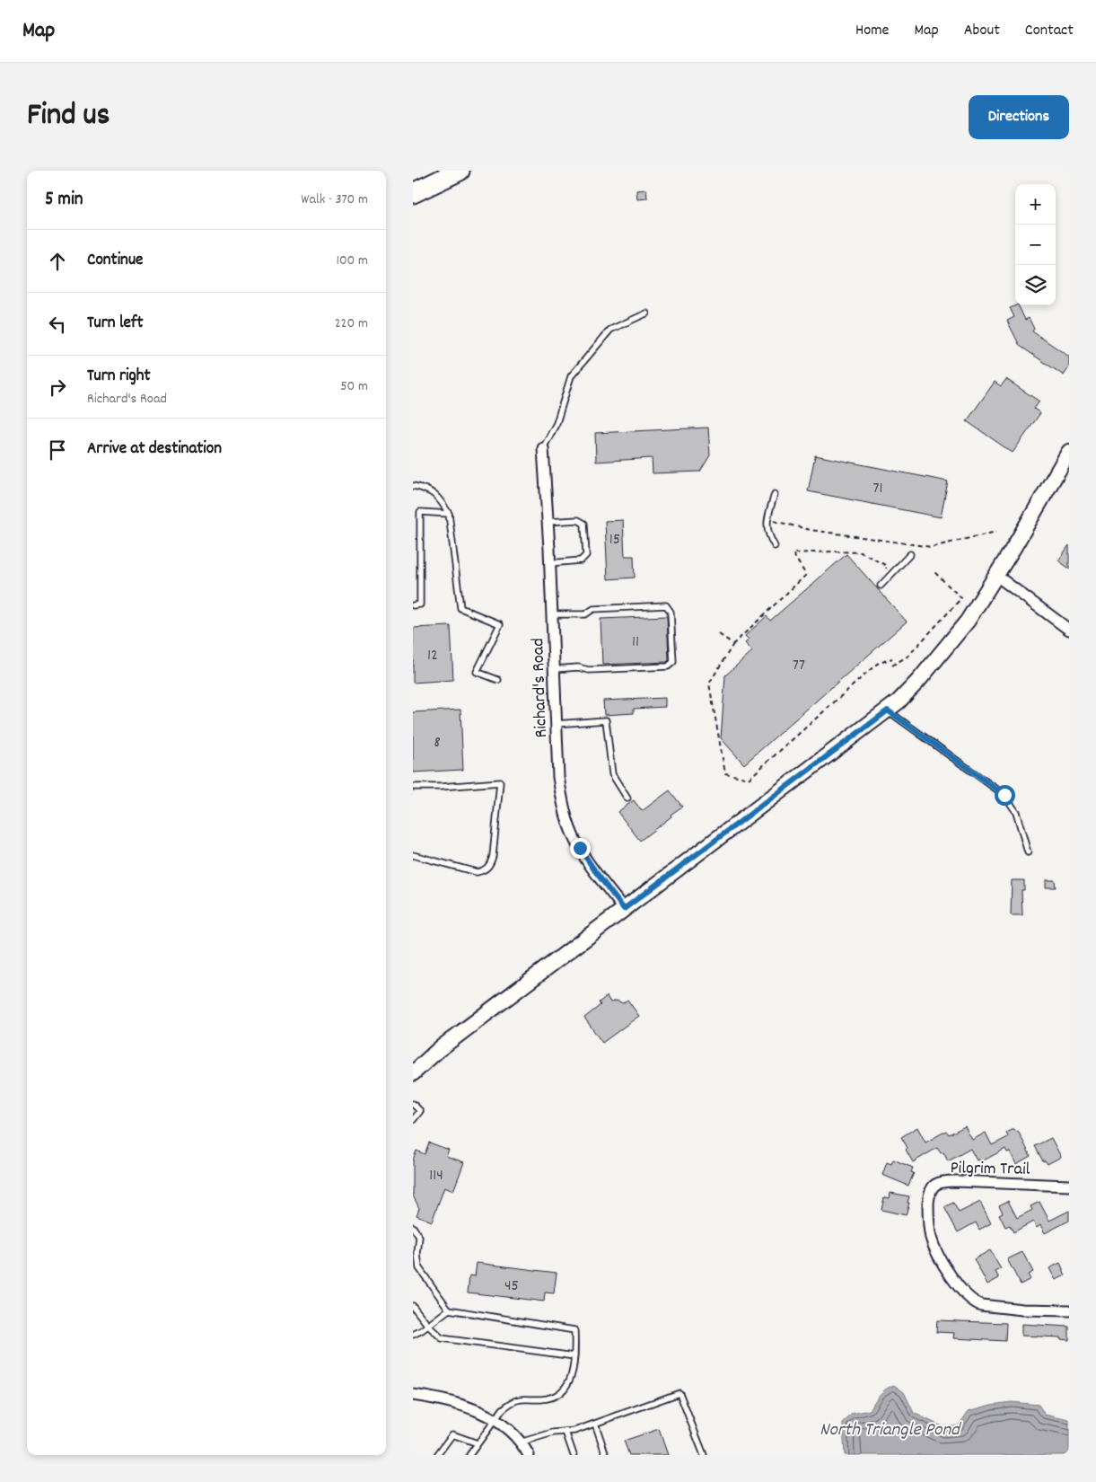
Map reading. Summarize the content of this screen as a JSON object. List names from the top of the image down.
{
  "streets": {
    "street": ["Richard's Road", "Pilgrim Trail"]
  },
  "water": ["North Triangle Pond"],
  "house_numbers": [
    "71",
    "15",
    "11",
    "12",
    "77",
    "8",
    "114",
    "45"
  ],
  "page": {
    "header": "Map",
    "nav": [
      "Home",
      "Map",
      "About",
      "Contact"
    ],
    "title": "Find us",
    "buttons": "Directions",
    "heading": ["5 min", "Walk · 370 m"],
    "map_buttons": ["+", "−"],
    "list": [
      ["Continue", "100 m"],
      ["Turn left", "220 m"],
      ["Turn right", "Richard's Road", "50 m"],
      "Arrive at destination"
    ]
  }
}
